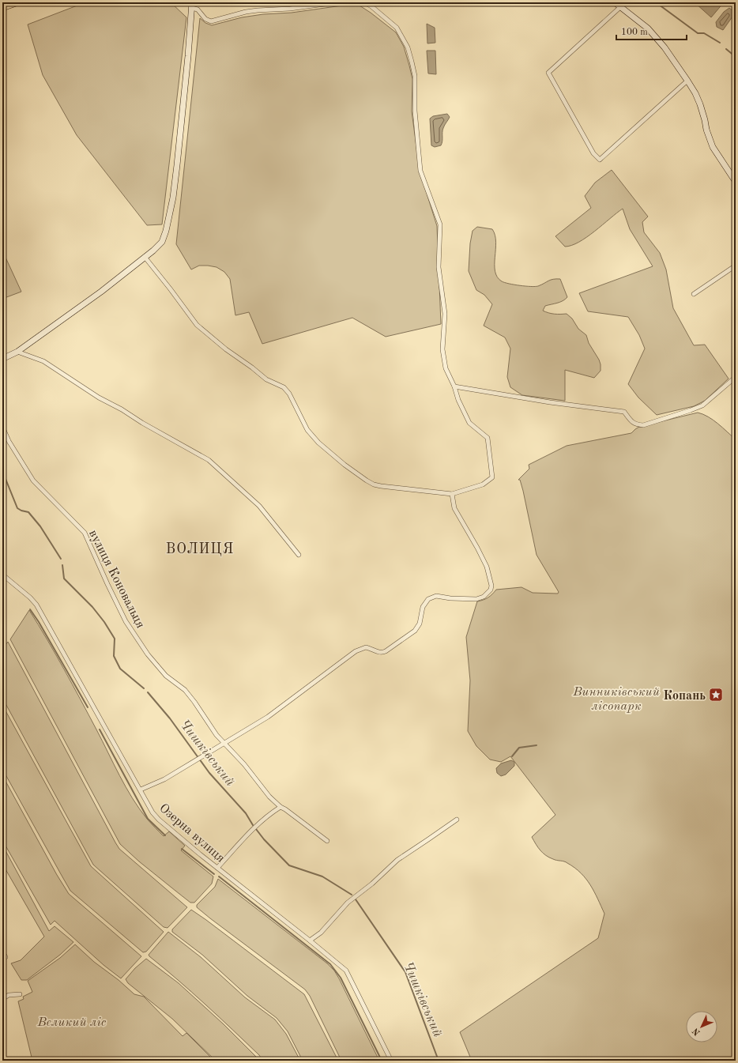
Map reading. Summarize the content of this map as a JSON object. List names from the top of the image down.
{
  "streets": {
    "street": ["вулиця Коновальця", "Озерна вулиця"]
  },
  "districts": ["ВОЛИЦЯ"],
  "water": ["Чишківський"],
  "parks": ["Винниківський лісопарк", "Великий ліс"],
  "places": {
    "place": ["Копань"]
  },
  "scale_bar": "100 m",
  "north": "bottom left"
}
